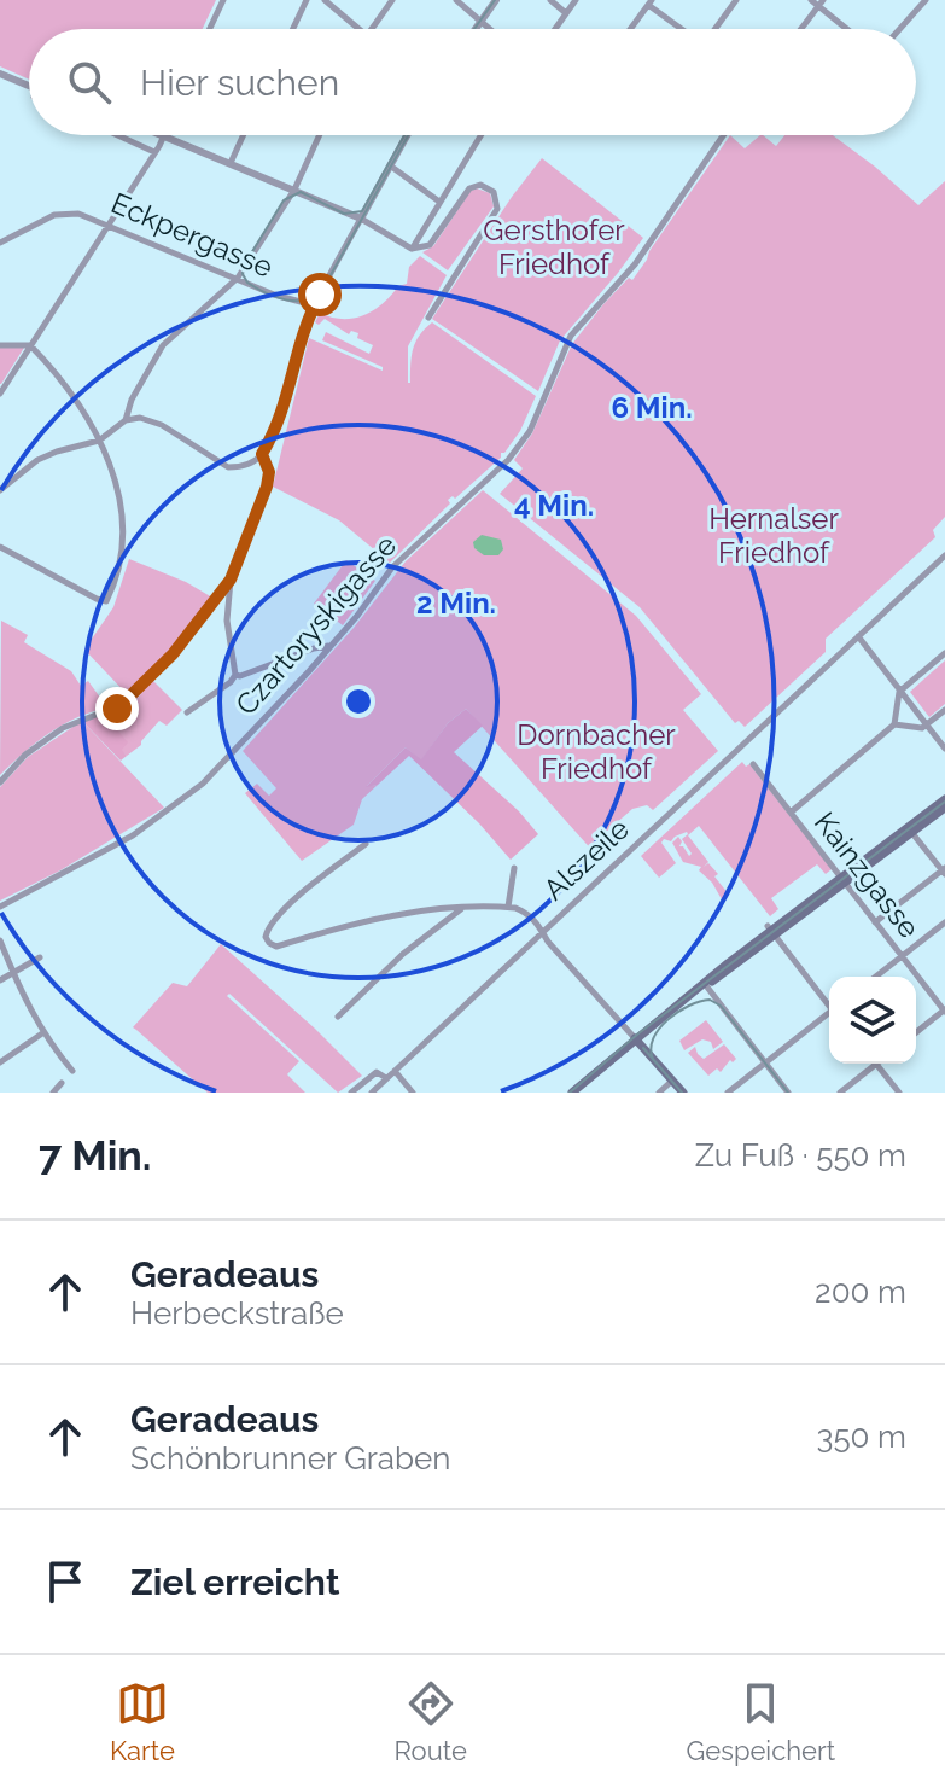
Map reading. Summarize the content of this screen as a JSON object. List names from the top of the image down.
{
  "streets": {
    "street": [
      "Eckpergasse",
      "Czartoryskigasse",
      "Alszeile",
      "Kainzgasse"
    ]
  },
  "parks": ["Gersthofer Friedhof", "Hernalser Friedhof", "Dornbacher Friedhof"],
  "page": {
    "search": "Hier suchen",
    "heading": ["7 Min.", "Zu Fuß · 550 m"],
    "list": [
      ["Geradeaus", "Herbeckstraße", "200 m"],
      ["Geradeaus", "Schönbrunner Graben", "350 m"],
      "Ziel erreicht"
    ],
    "nav": ["Karte", "Route", "Gespeichert"]
  },
  "rings": ["6 Min.", "4 Min.", "2 Min."]
}
